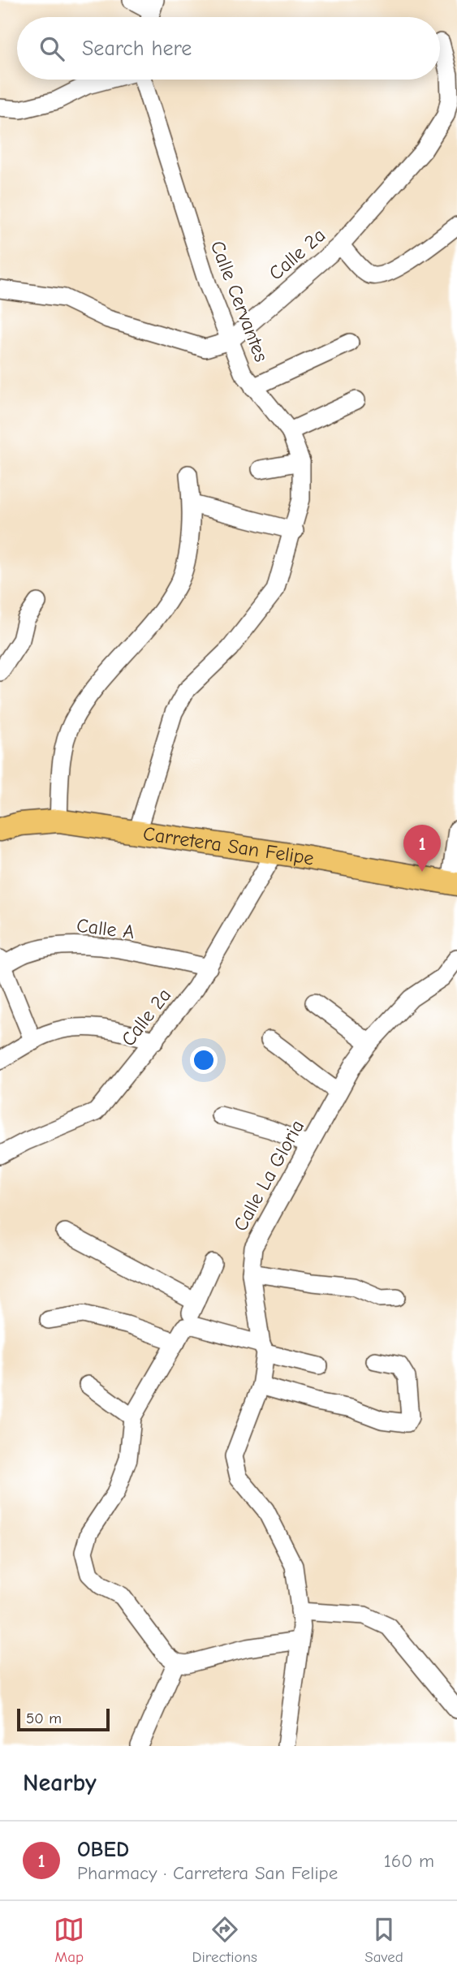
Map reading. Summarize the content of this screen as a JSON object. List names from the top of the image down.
{
  "streets": {
    "main road": ["Carretera San Felipe"],
    "street": [
      "Calle 2a",
      "Calle Cervantes",
      "Calle A",
      "Calle La Gloria"
    ]
  },
  "crossings": [
    ["Calle 2a", "Calle Cervantes"],
    ["Calle 2a", "Carretera San Felipe"],
    ["Calle 2a", "Calle A"],
    ["Calle Cervantes", "Carretera San Felipe"]
  ],
  "scale_bar": "50 m",
  "page": {
    "search": "Search here",
    "pins": "1",
    "scale": "50 m",
    "heading": "Nearby",
    "list": [
      {
        "mark": "1",
        "name": "OBED",
        "note": "Pharmacy · Carretera San Felipe",
        "value": "160 m"
      }
    ],
    "nav": ["Map", "Directions", "Saved"]
  }
}
